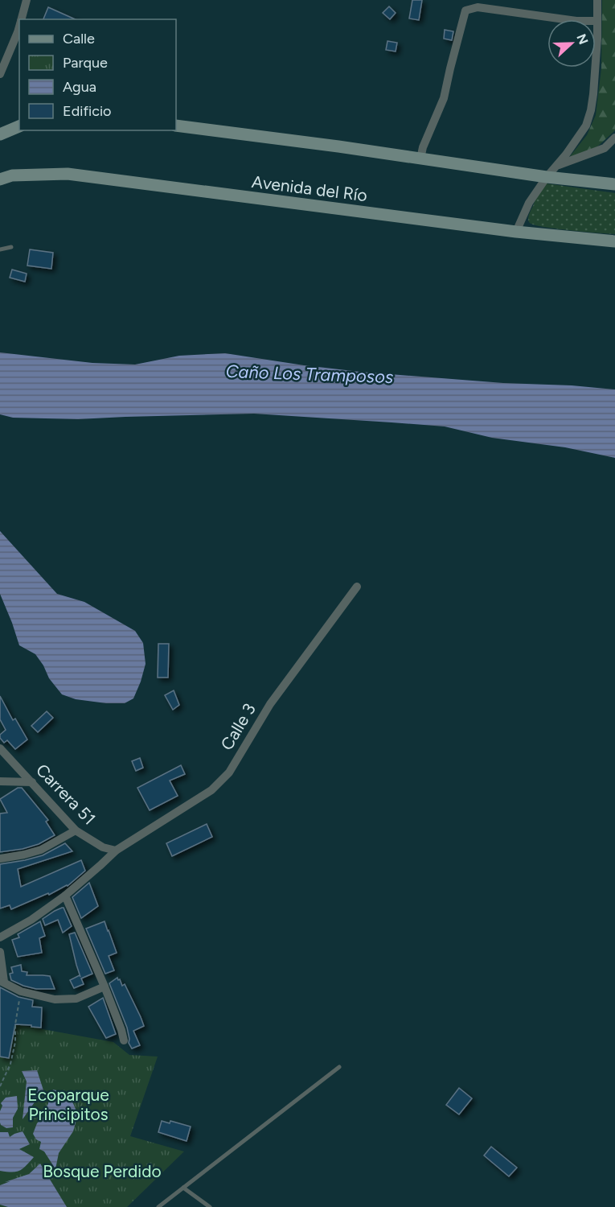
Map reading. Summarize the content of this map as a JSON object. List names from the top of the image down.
{
  "streets": {
    "main road": ["Avenida del Río"],
    "street": ["Calle 3", "Carrera 51"]
  },
  "crossings": [
    ["Calle 3", "Carrera 51"]
  ],
  "water": ["Caño Los Tramposos"],
  "parks": ["Ecoparque Principitos", "Bosque Perdido"],
  "legend": [
    "Calle",
    "Parque",
    "Agua",
    "Edificio"
  ],
  "north": "right"
}
